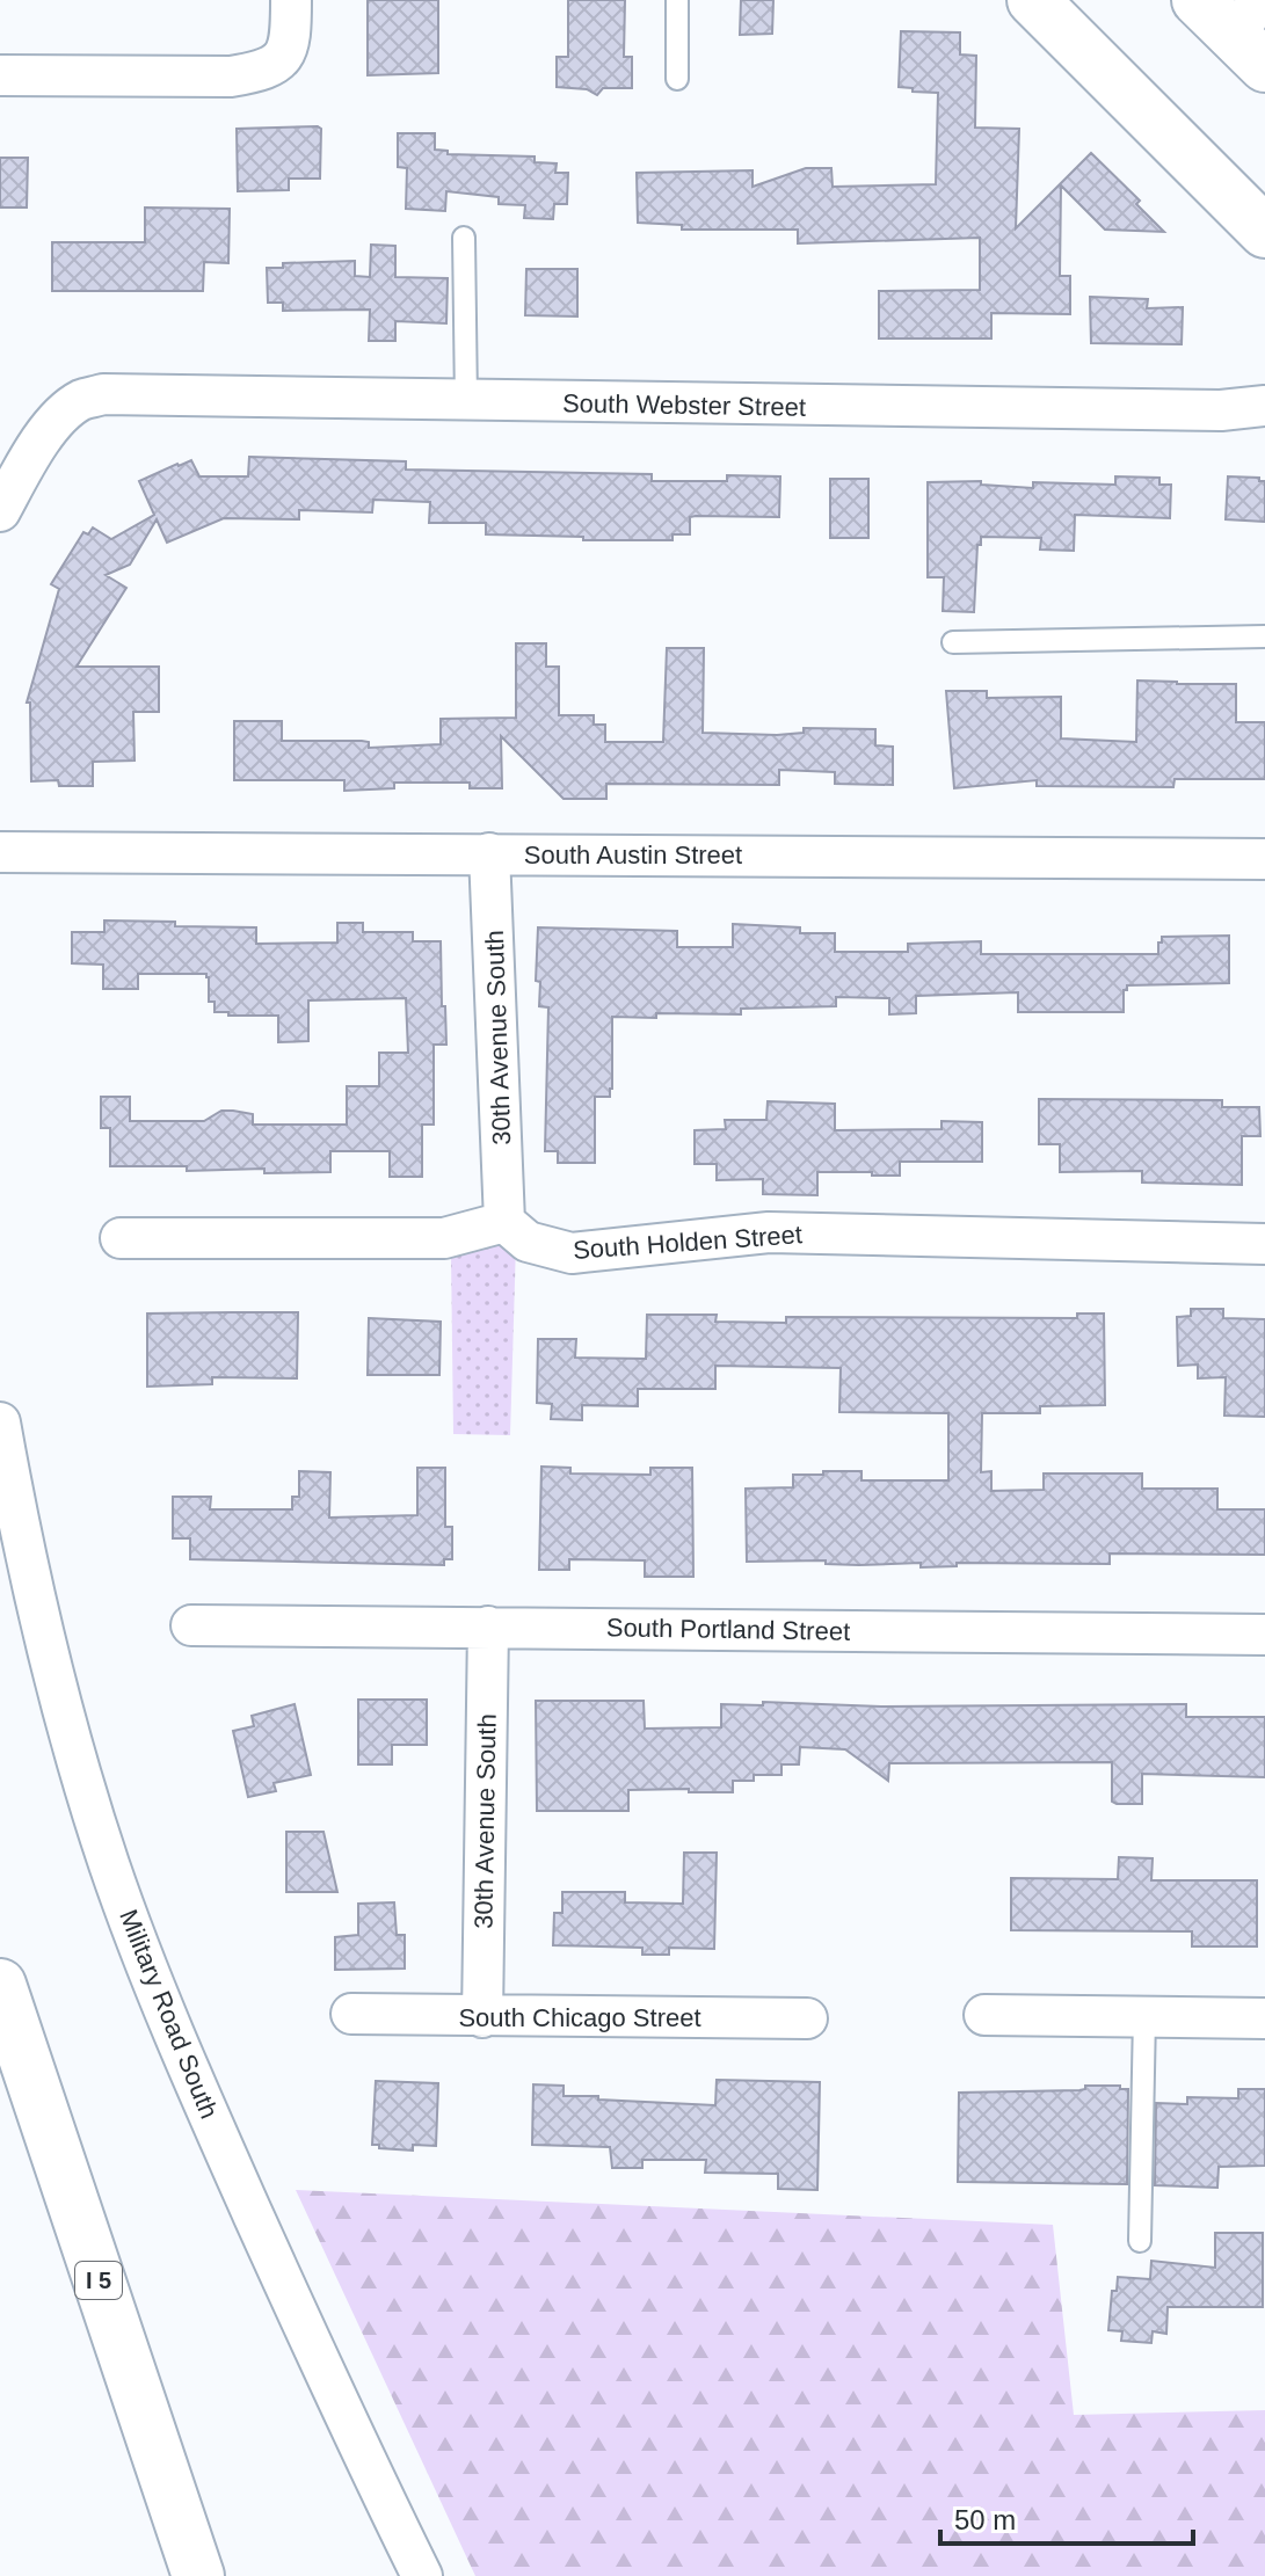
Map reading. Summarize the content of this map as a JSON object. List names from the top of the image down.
{
  "streets": {
    "main road": ["I 5"],
    "street": [
      "South Webster Street",
      "South Austin Street",
      "30th Avenue South",
      "South Holden Street",
      "South Portland Street",
      "Military Road South",
      "South Chicago Street"
    ]
  },
  "crossings": [
    ["South Austin Street", "30th Avenue South"],
    ["30th Avenue South", "South Holden Street"],
    ["30th Avenue South", "South Portland Street"],
    ["30th Avenue South", "South Chicago Street"]
  ],
  "scale_bar": "50 m"
}
